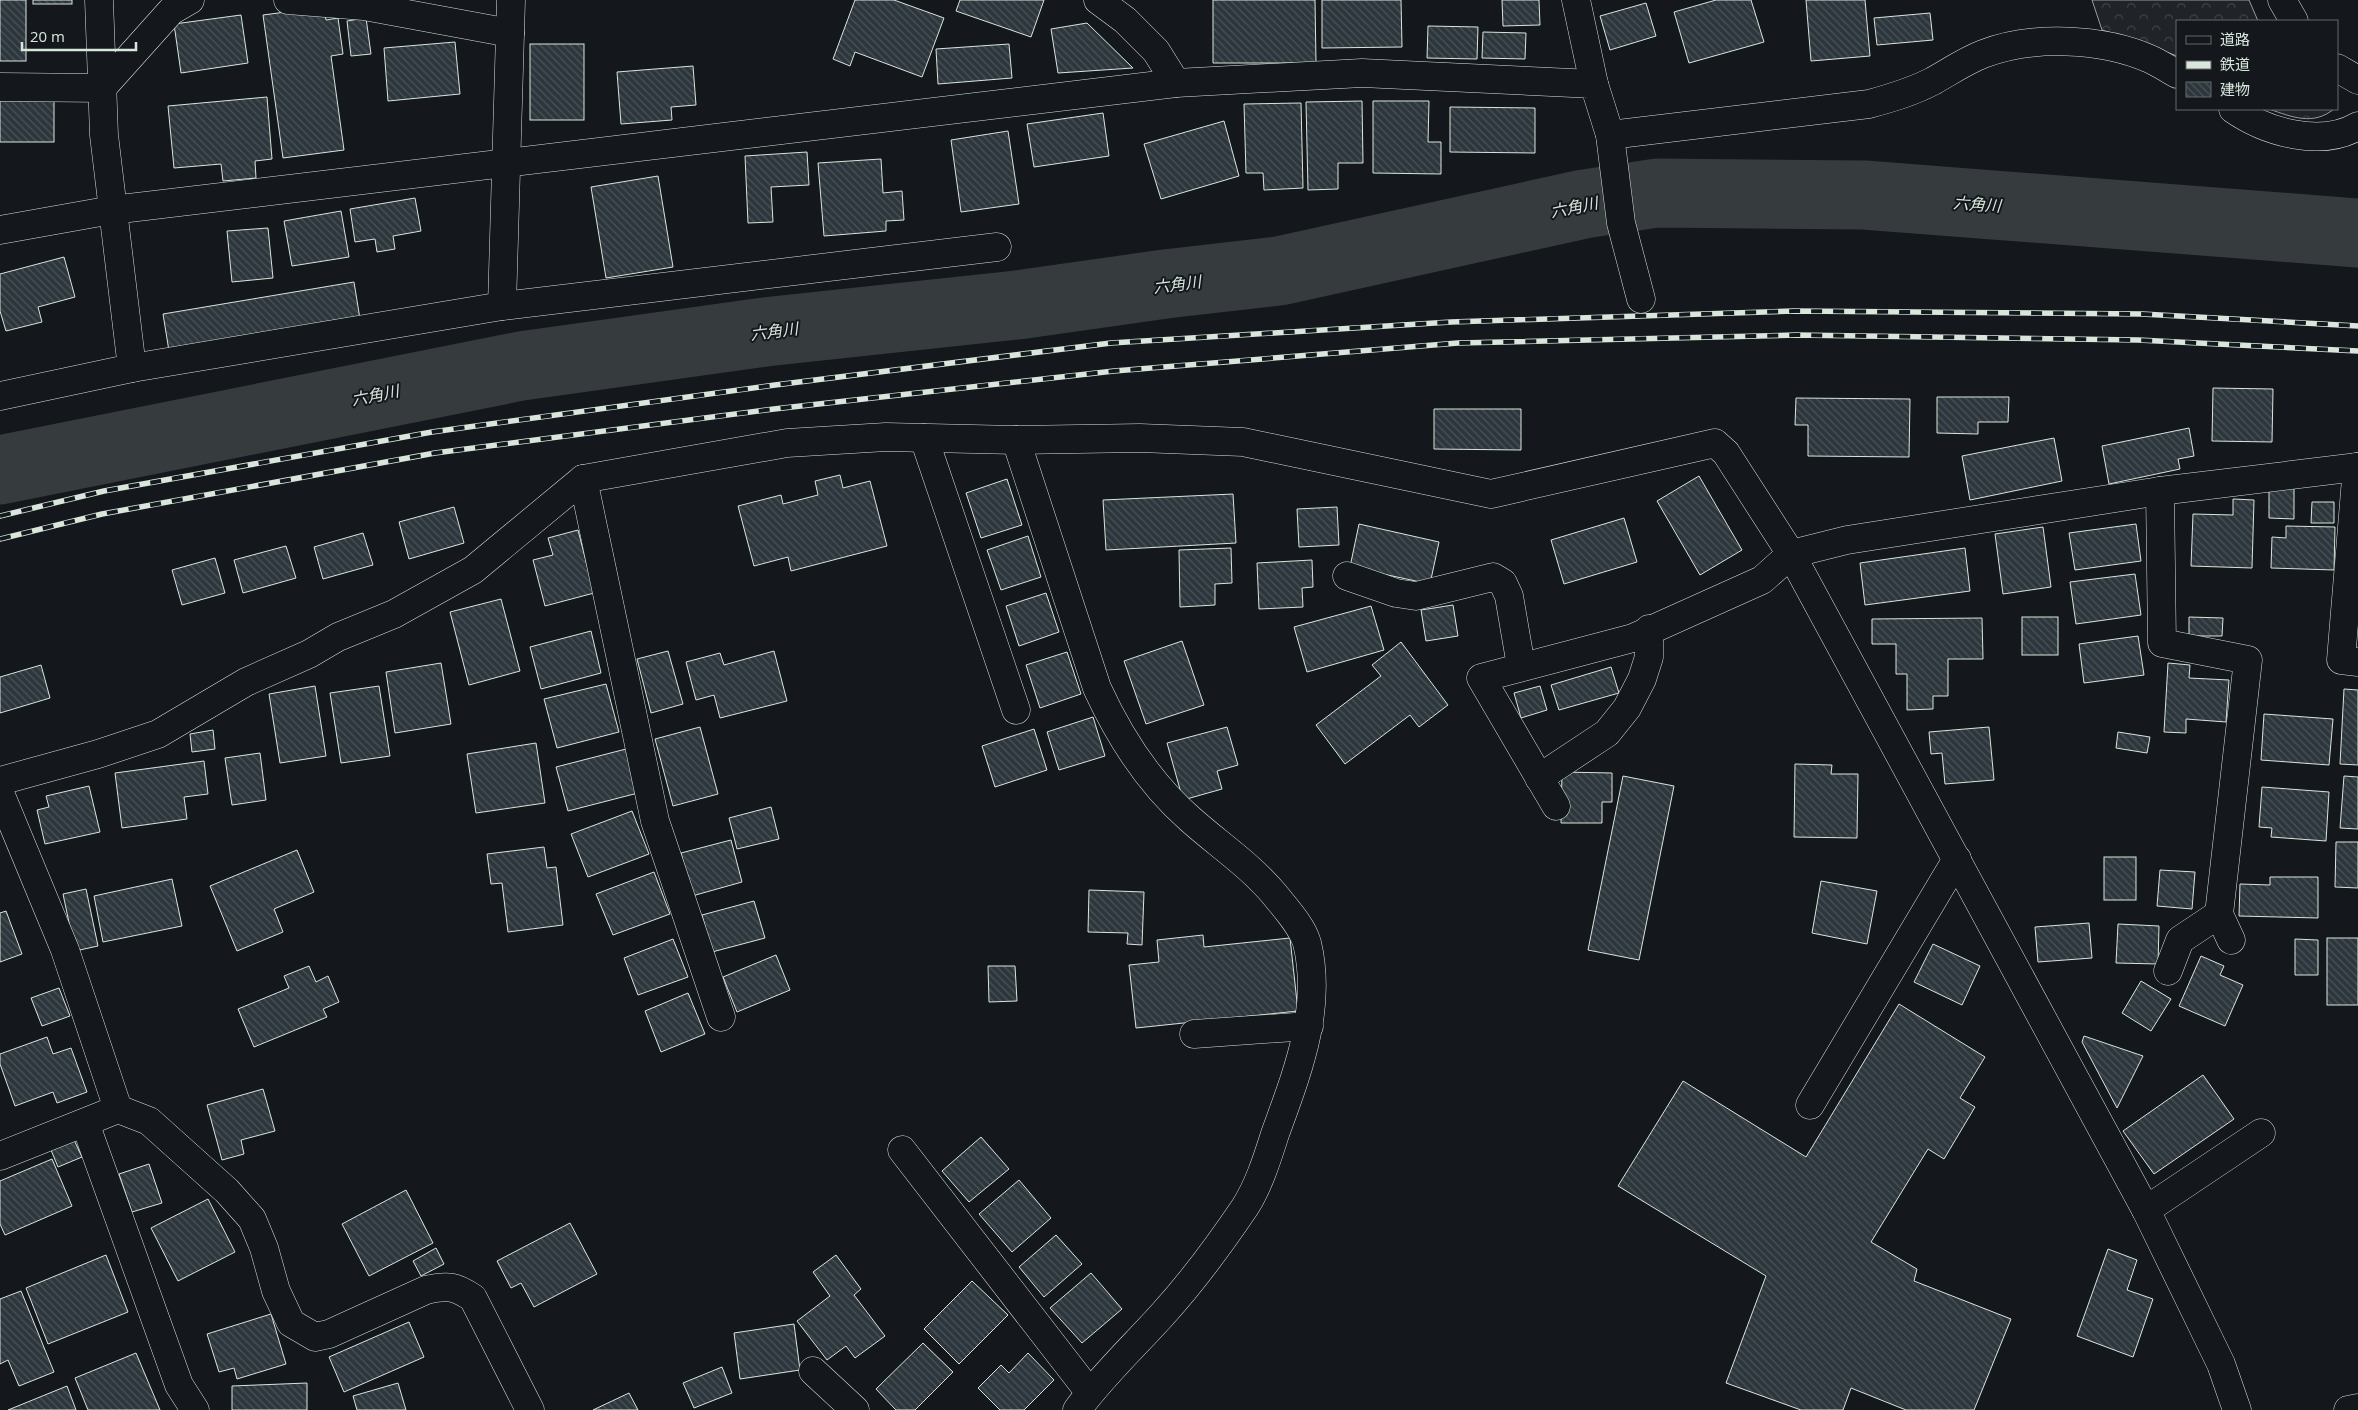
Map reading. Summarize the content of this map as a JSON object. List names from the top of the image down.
{
  "water": ["六角川"],
  "legend": ["道路", "鉄道", "建物"],
  "scale_bar": "20 m"
}
